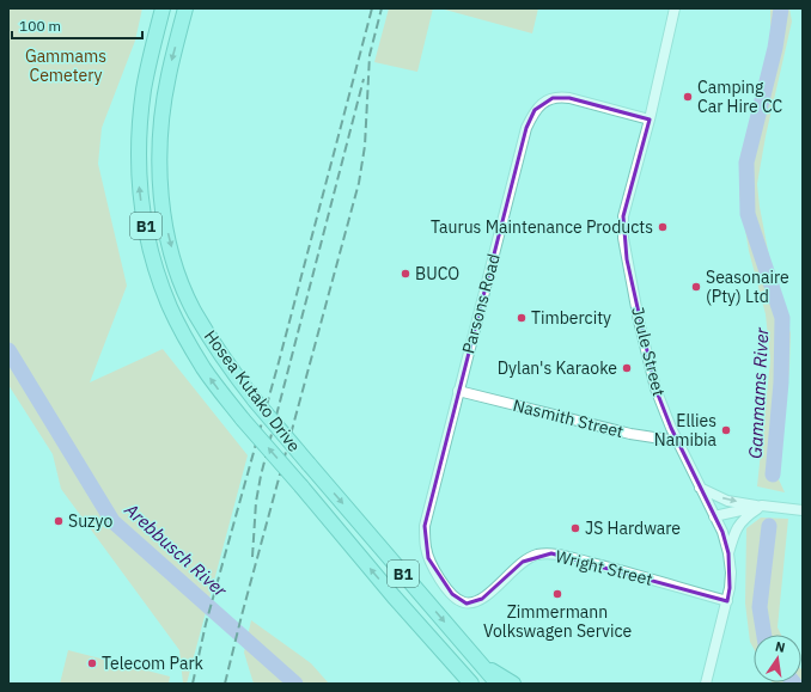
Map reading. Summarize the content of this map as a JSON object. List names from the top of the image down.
{
  "streets": {
    "main road": ["B1", "Hosea Kutako Drive"],
    "street": [
      "Parsons Road",
      "Joule Street",
      "Nasmith Street",
      "Wright Street"
    ]
  },
  "crossings": [
    ["Parsons Road", "Joule Street"],
    ["Parsons Road", "Nasmith Street"],
    ["Parsons Road", "Wright Street"],
    ["Joule Street", "Nasmith Street"],
    ["Joule Street", "Wright Street"]
  ],
  "water": ["Gammams River", "Arebbusch River"],
  "parks": ["Gammams Cemetery"],
  "places": [
    "Camping Car Hire CC",
    "Taurus Maintenance Products",
    "BUCO",
    "Seasonaire (Pty) Ltd",
    "Timbercity",
    "Dylan's Karaoke",
    "Ellies Namibia",
    "Suzyo",
    "JS Hardware",
    "Zimmermann Volkswagen Service",
    "Telecom Park"
  ],
  "scale_bar": "100 m",
  "north": "top"
}
